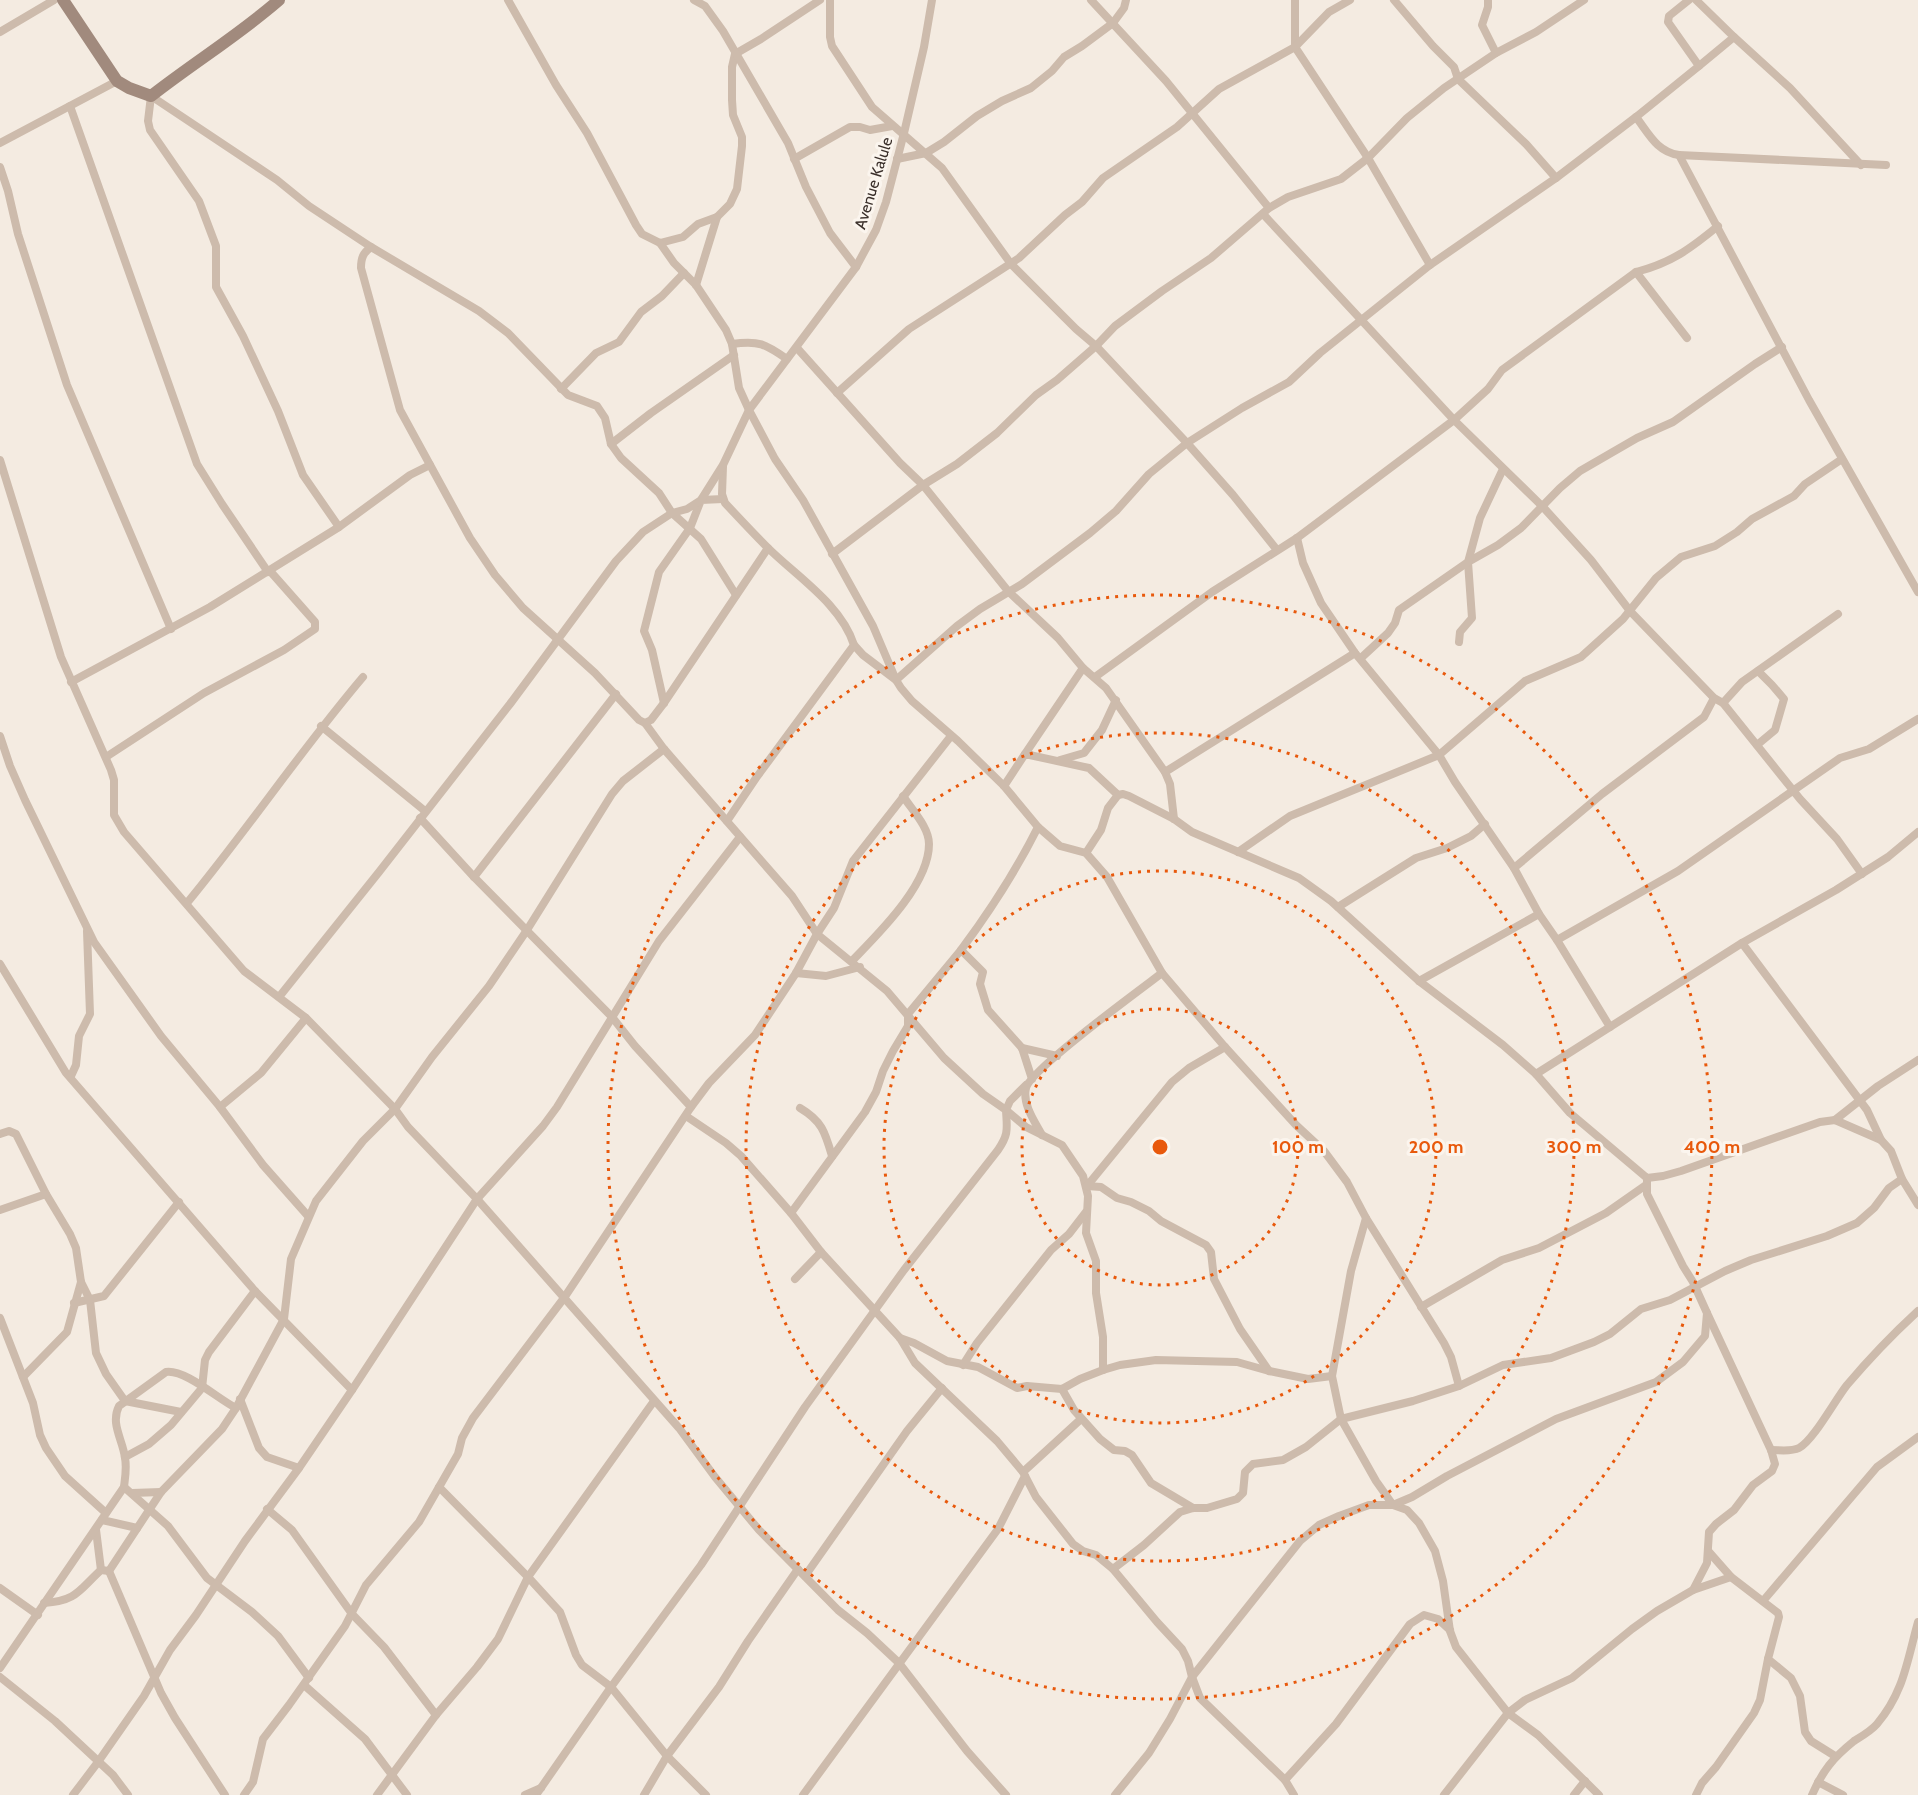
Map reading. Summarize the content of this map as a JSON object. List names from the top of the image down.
{
  "streets": {
    "street": ["Avenue Kalule"]
  },
  "rings": [
    "100 m",
    "200 m",
    "300 m",
    "400 m"
  ]
}
